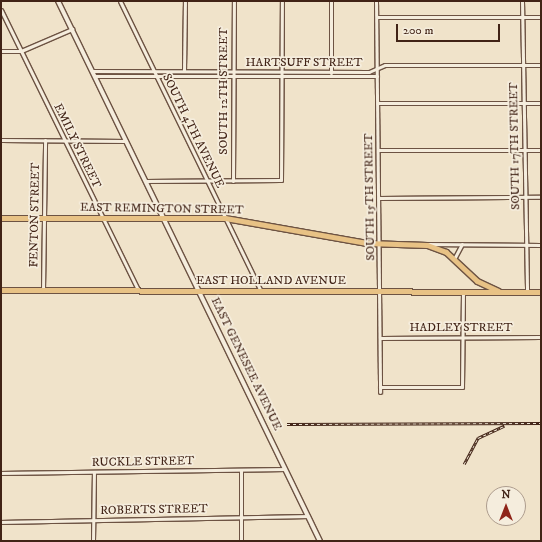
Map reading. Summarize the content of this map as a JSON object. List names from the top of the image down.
{
  "streets": {
    "highway": ["EAST REMINGTON STREET", "EAST HOLLAND AVENUE"],
    "main road": ["EAST GENESEE AVENUE"],
    "street": [
      "HARTSUFF STREET",
      "SOUTH 12TH STREET",
      "SOUTH 4TH AVENUE",
      "EMILY STREET",
      "SOUTH 17TH STREET",
      "SOUTH 15TH STREET",
      "FENTON STREET",
      "HADLEY STREET",
      "RUCKLE STREET",
      "ROBERTS STREET"
    ]
  },
  "crossings": [
    ["HARTSUFF STREET", "SOUTH 12TH STREET"],
    ["HARTSUFF STREET", "SOUTH 4TH AVENUE"],
    ["HARTSUFF STREET", "SOUTH 17TH STREET"],
    ["HARTSUFF STREET", "SOUTH 15TH STREET"],
    ["HARTSUFF STREET", "EAST GENESEE AVENUE"],
    ["SOUTH 4TH AVENUE", "EAST REMINGTON STREET"],
    ["SOUTH 4TH AVENUE", "EAST HOLLAND AVENUE"],
    ["EMILY STREET", "EAST REMINGTON STREET"],
    ["EMILY STREET", "EAST HOLLAND AVENUE"],
    ["SOUTH 17TH STREET", "EAST HOLLAND AVENUE"],
    ["SOUTH 15TH STREET", "EAST REMINGTON STREET"],
    ["SOUTH 15TH STREET", "EAST HOLLAND AVENUE"],
    ["SOUTH 15TH STREET", "HADLEY STREET"],
    ["EAST REMINGTON STREET", "FENTON STREET"],
    ["EAST REMINGTON STREET", "EAST HOLLAND AVENUE"],
    ["EAST REMINGTON STREET", "EAST GENESEE AVENUE"],
    ["FENTON STREET", "EAST HOLLAND AVENUE"],
    ["EAST HOLLAND AVENUE", "EAST GENESEE AVENUE"],
    ["EAST GENESEE AVENUE", "RUCKLE STREET"],
    ["EAST GENESEE AVENUE", "ROBERTS STREET"]
  ],
  "scale_bar": "200 m",
  "north": "top"
}
